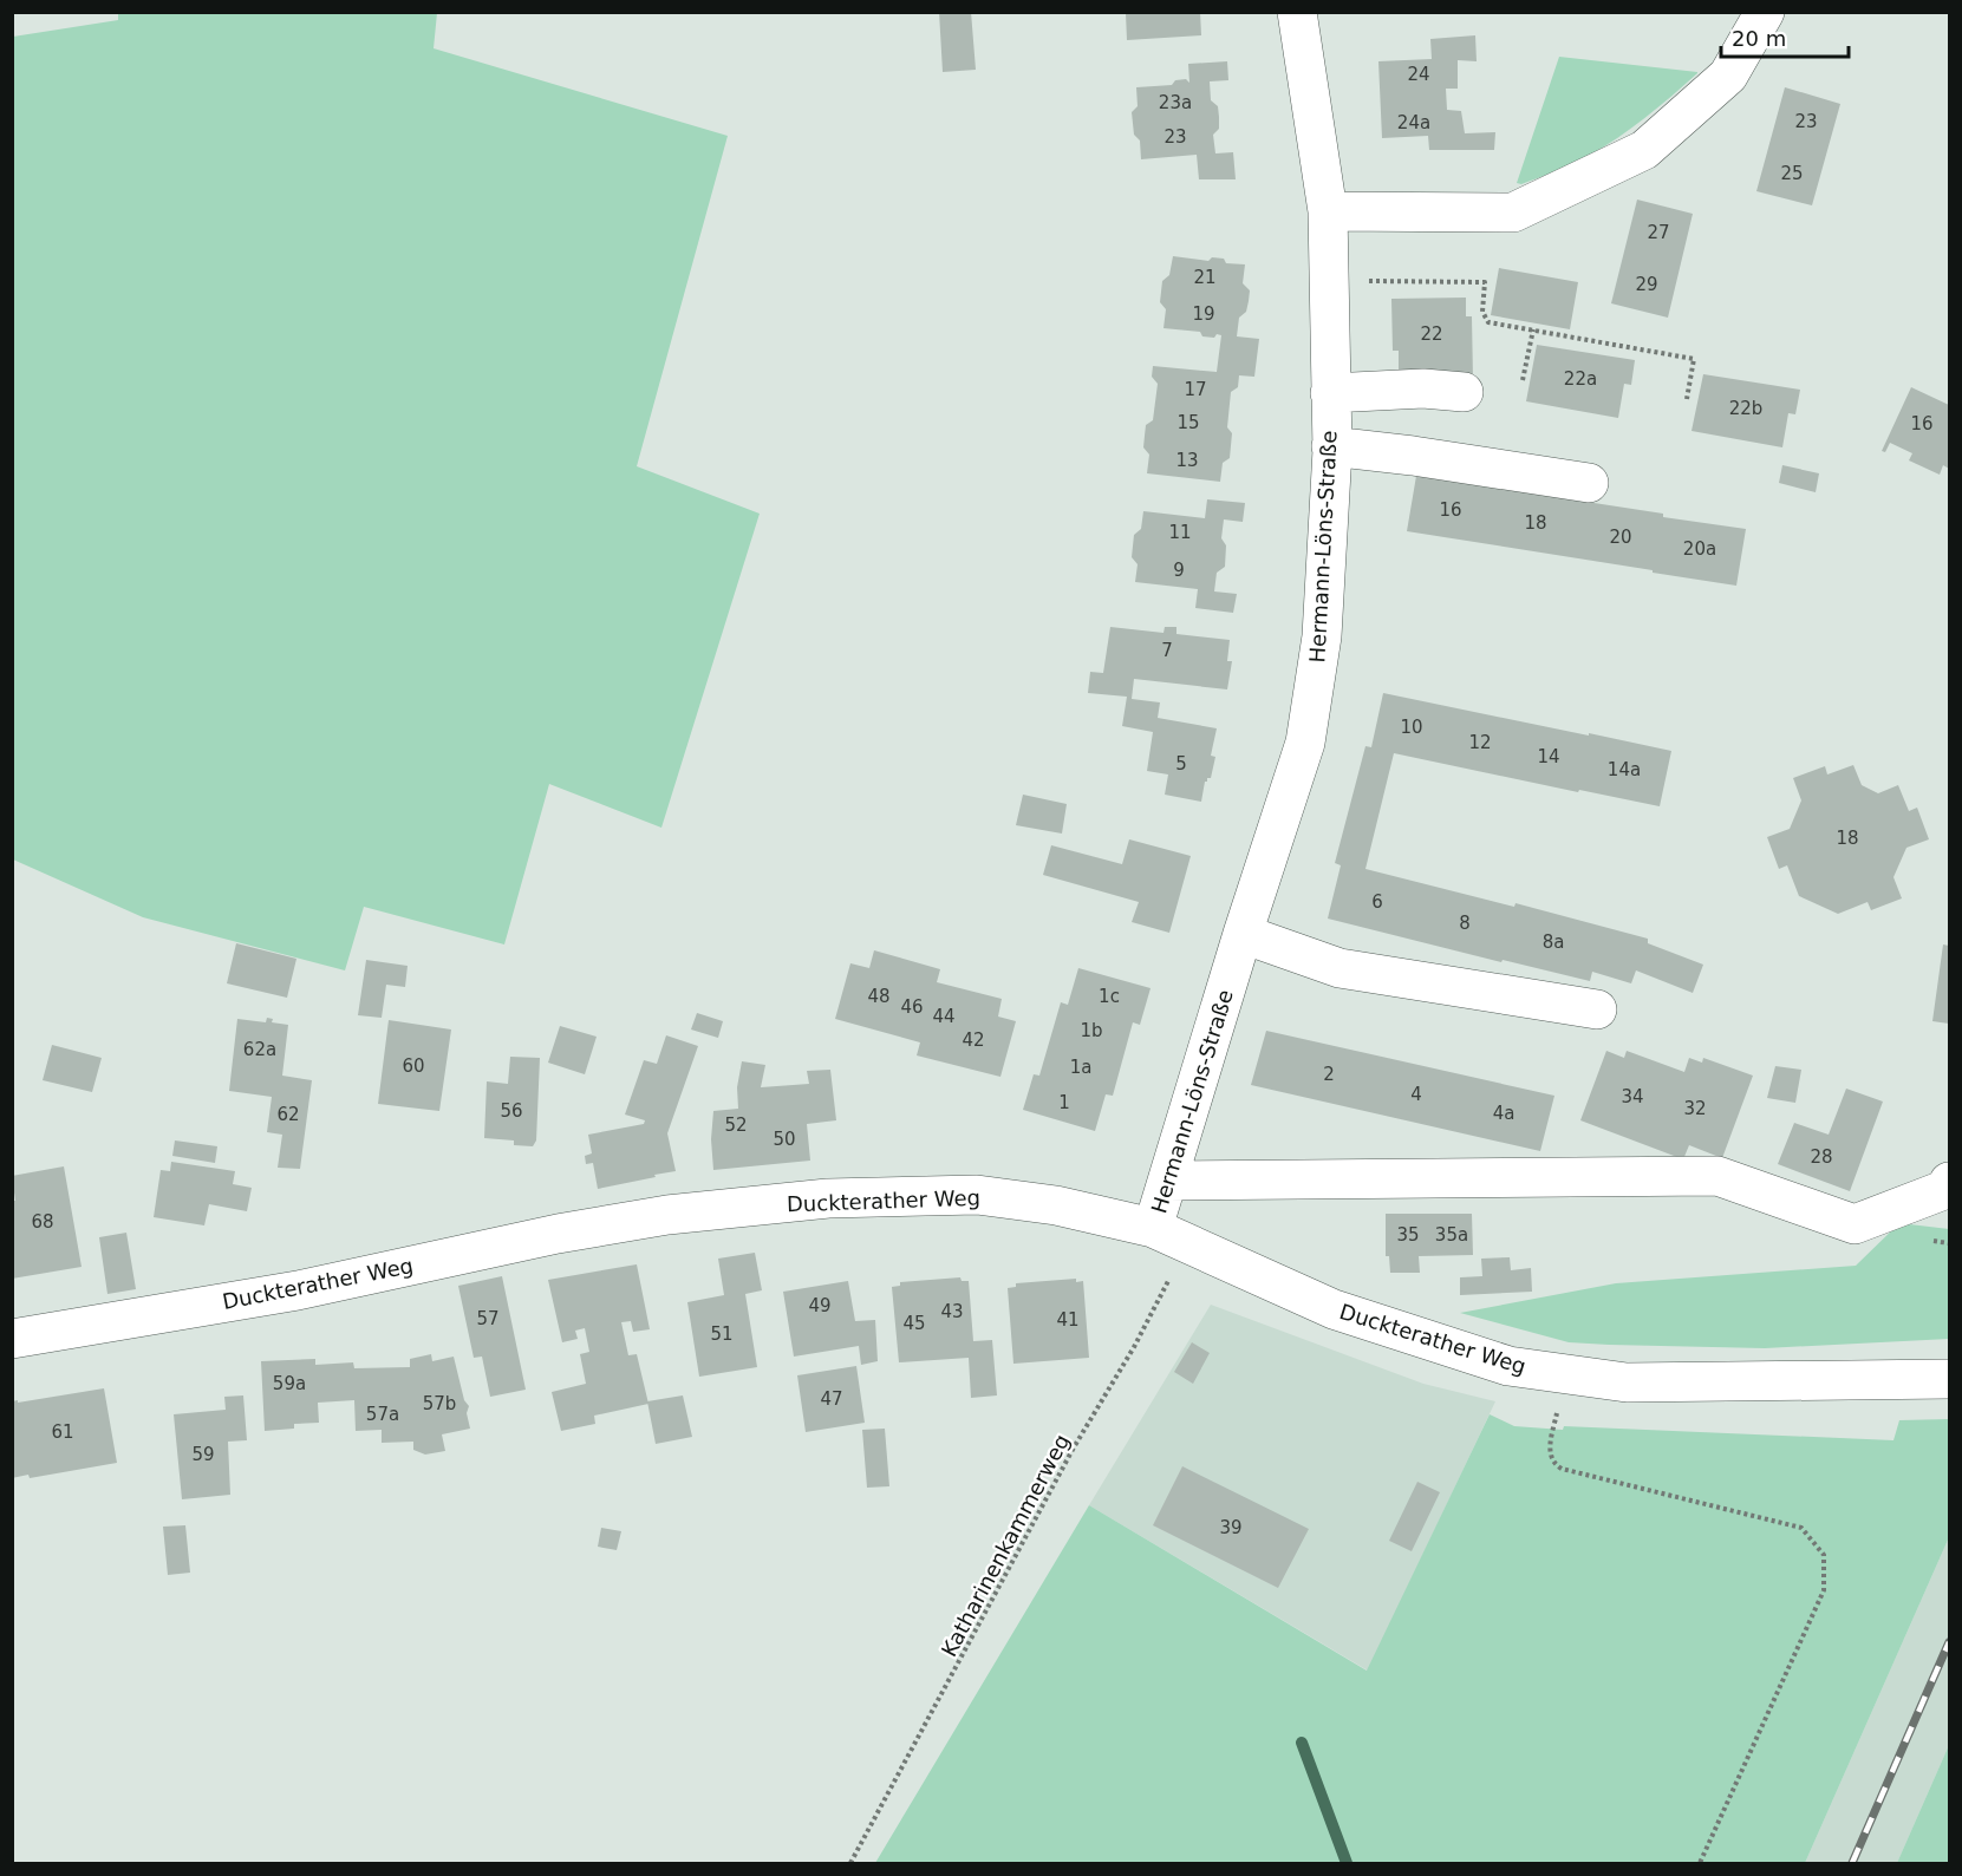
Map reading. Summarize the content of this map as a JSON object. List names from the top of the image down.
{
  "streets": {
    "street": ["Hermann-Löns-Straße", "Duckterather Weg"],
    "path": ["Katharinenkammerweg"]
  },
  "crossings": [
    ["Hermann-Löns-Straße", "Duckterather Weg"],
    ["Duckterather Weg", "Katharinenkammerweg"]
  ],
  "house_numbers": [
    "24",
    "23a",
    "23",
    "24a",
    "23",
    "25",
    "27",
    "21",
    "29",
    "19",
    "22",
    "22a",
    "17",
    "22b",
    "15",
    "16",
    "13",
    "16",
    "18",
    "11",
    "20",
    "20a",
    "9",
    "7",
    "10",
    "12",
    "14",
    "5",
    "14a",
    "18",
    "6",
    "8",
    "8a",
    "48",
    "1c",
    "46",
    "44",
    "1b",
    "42",
    "62a",
    "60",
    "1a",
    "2",
    "4",
    "34",
    "1",
    "32",
    "56",
    "4a",
    "62",
    "52",
    "50",
    "28",
    "68",
    "35",
    "35a",
    "49",
    "43",
    "57",
    "41",
    "45",
    "51",
    "59a",
    "47",
    "57b",
    "57a",
    "61",
    "59",
    "39"
  ],
  "scale_bar": "20 m"
}
